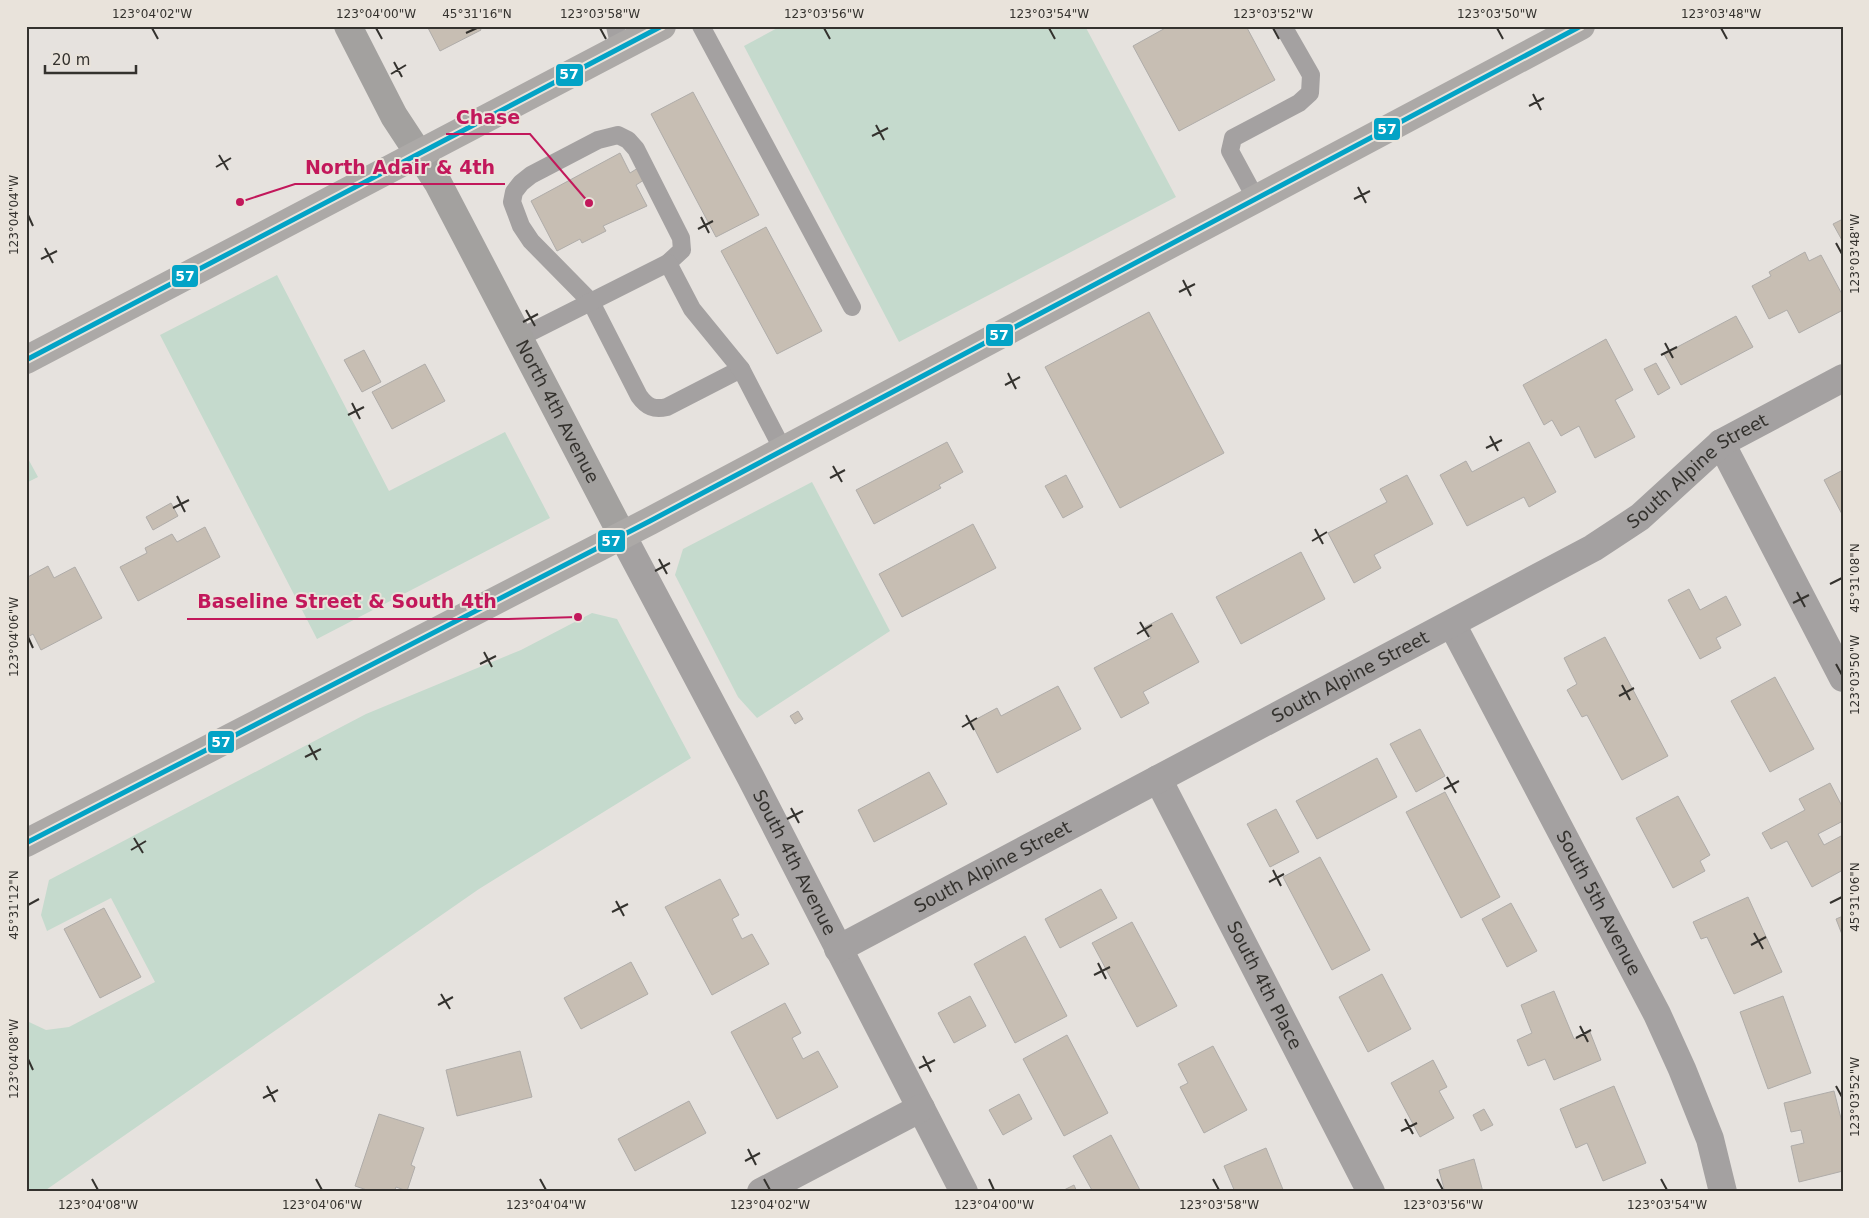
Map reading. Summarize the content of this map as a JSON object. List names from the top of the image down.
{
  "streets": {
    "street": [
      "North 4th Avenue",
      "South Alpine Street",
      "South 4th Avenue",
      "South 5th Avenue",
      "South 4th Place"
    ]
  },
  "crossings": [
    ["North 4th Avenue", "South 4th Avenue"],
    ["South Alpine Street", "South 4th Avenue"],
    ["South Alpine Street", "South 5th Avenue"],
    ["South Alpine Street", "South 4th Place"]
  ],
  "places": ["North Adair & 4th", "Chase", "Baseline Street & South 4th"],
  "lines": ["transit line 57"],
  "scale_bar": "20 m",
  "coordinates": [
    "123°04'02\"W",
    "123°04'00\"W",
    "45°31'16\"N",
    "123°03'58\"W",
    "123°03'56\"W",
    "123°03'54\"W",
    "123°03'52\"W",
    "123°03'50\"W",
    "123°03'48\"W",
    "123°04'04\"W",
    "45°31'08\"N",
    "123°04'06\"W",
    "45°31'06\"N",
    "45°31'12\"N",
    "123°04'08\"W"
  ]
}
